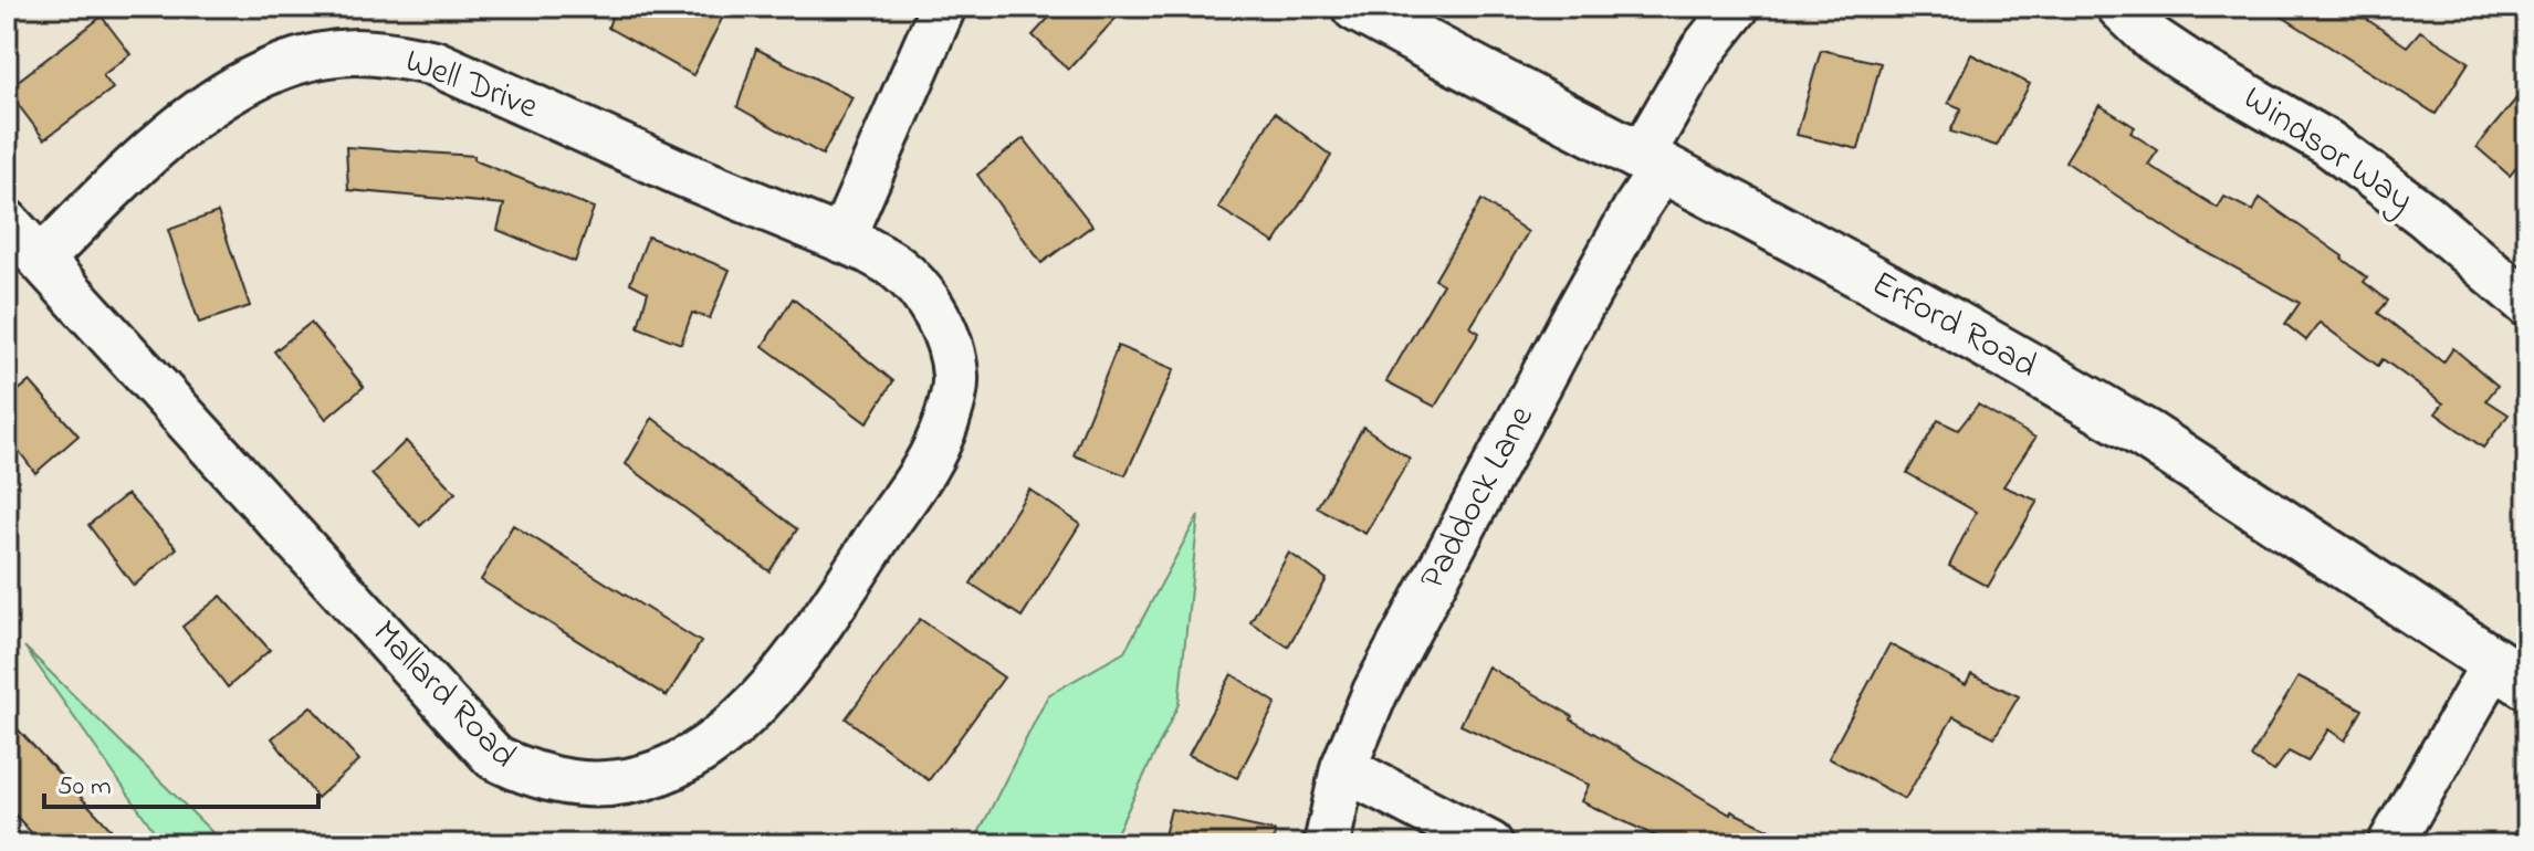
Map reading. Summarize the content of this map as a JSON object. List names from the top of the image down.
{
  "streets": {
    "street": [
      "Well Drive",
      "Windsor Way",
      "Erford Road",
      "Paddock Lane",
      "Mallard Road"
    ]
  },
  "crossings": [
    ["Well Drive", "Mallard Road"],
    ["Erford Road", "Paddock Lane"]
  ],
  "scale_bar": "50 m"
}
